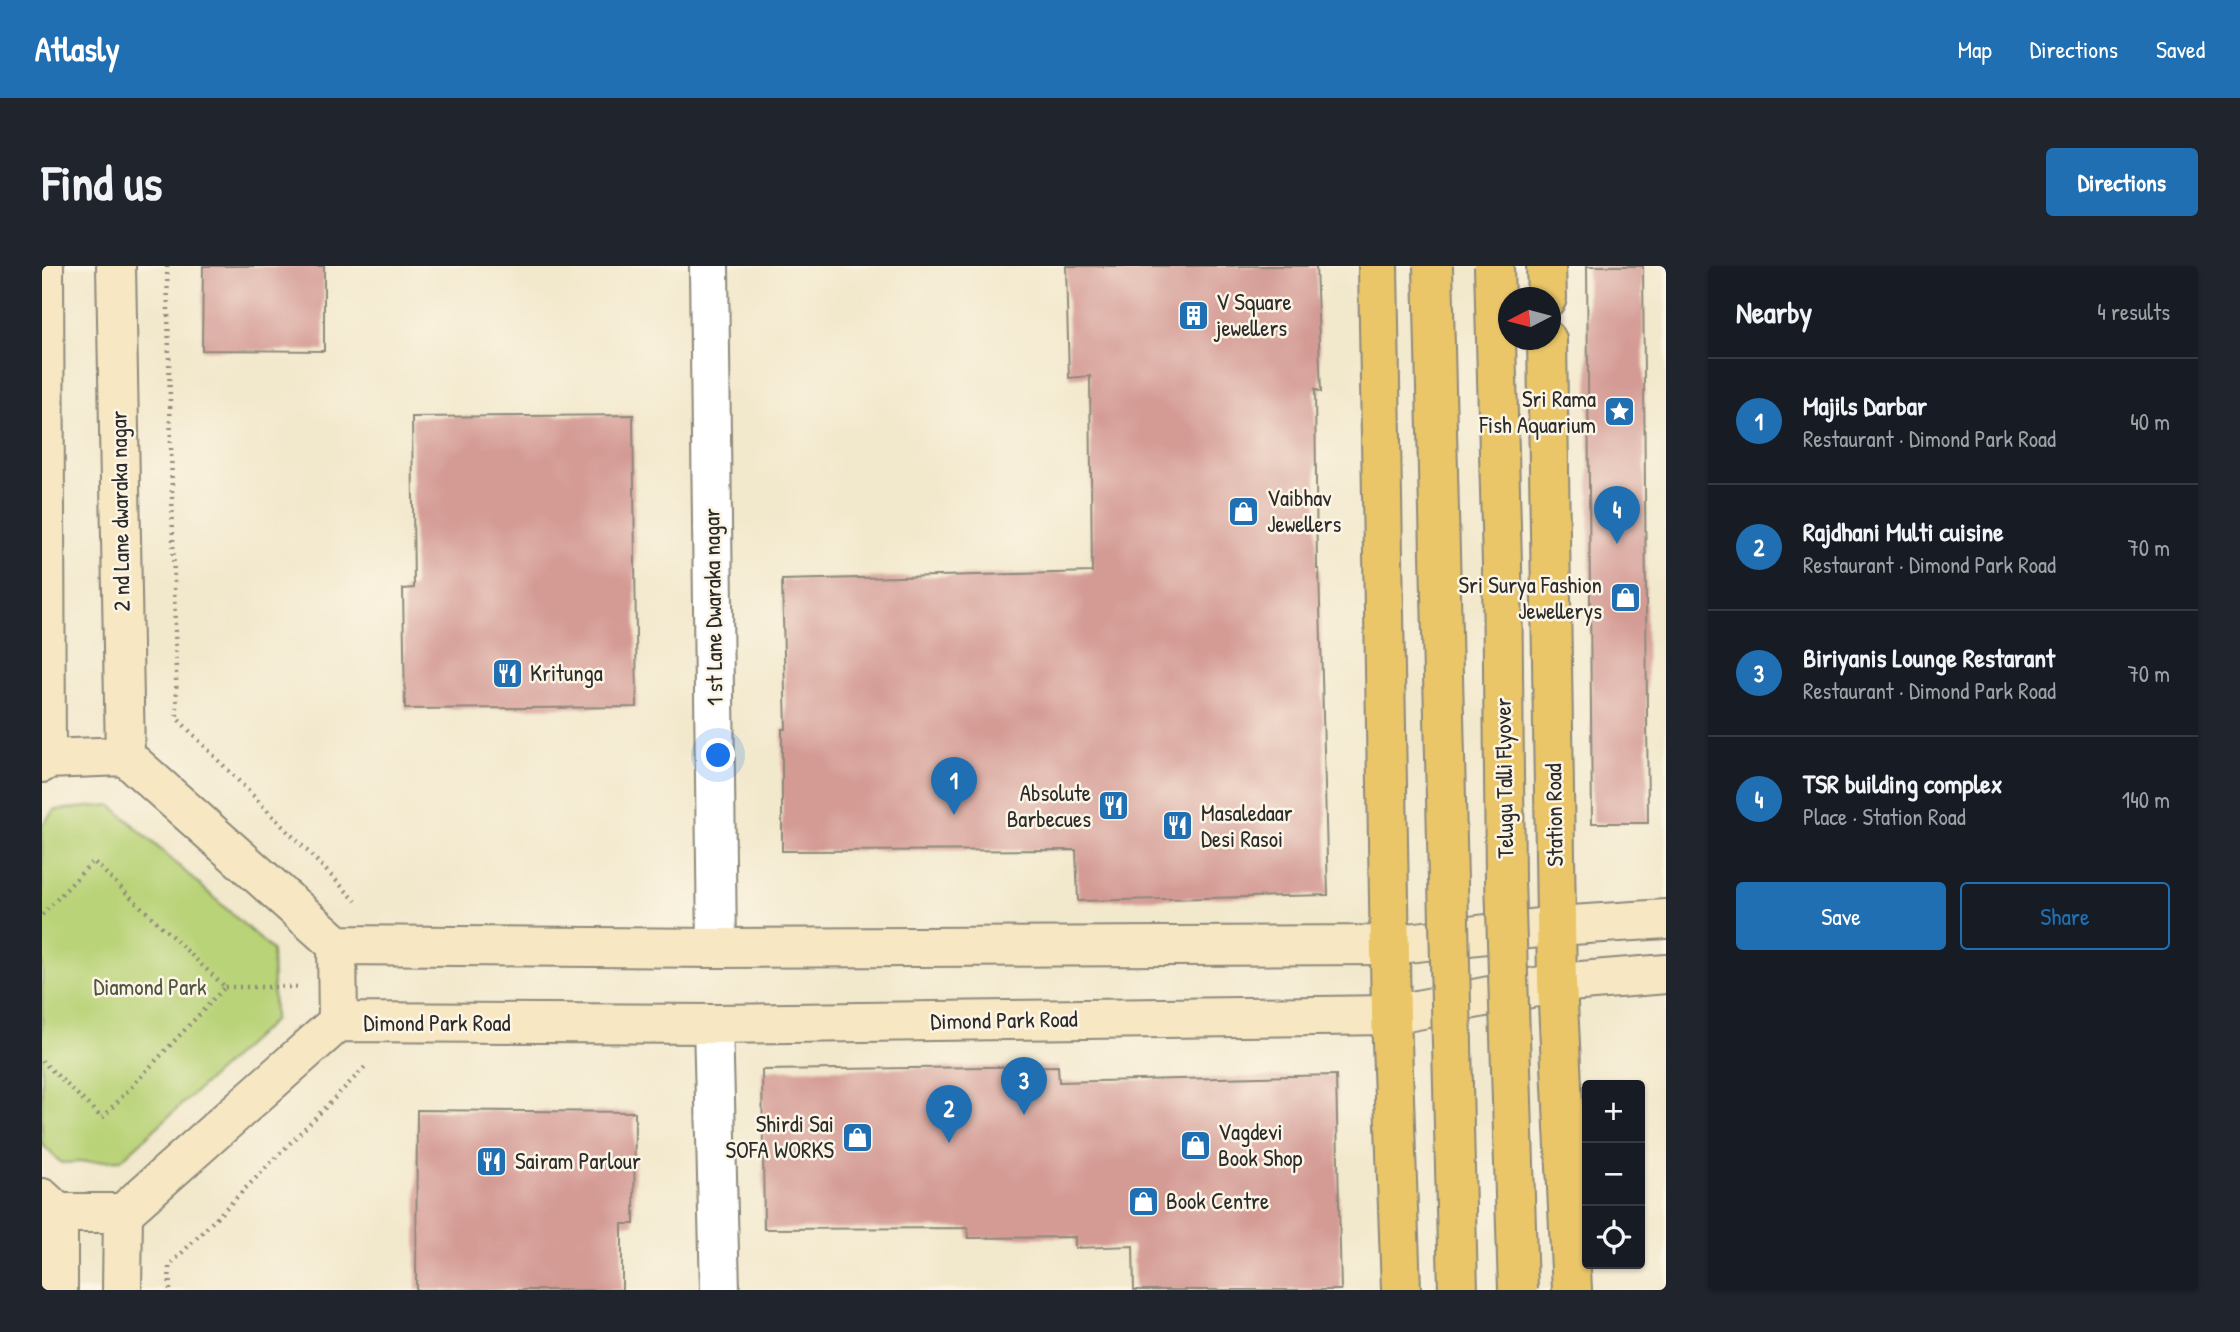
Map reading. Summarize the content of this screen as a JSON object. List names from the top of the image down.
{
  "streets": {
    "main road": [
      "2 nd Lane dwaraka nagar",
      "Telugu Talli Flyover",
      "Station Road",
      "Dimond Park Road"
    ],
    "street": ["1 st Lane Dwaraka nagar"]
  },
  "crossings": [
    ["Station Road", "Dimond Park Road"]
  ],
  "parks": ["Diamond Park"],
  "places": {
    "building": ["V Square jewellers"],
    "place": ["Sri Rama Fish Aquarium"],
    "shop": [
      "Vaibhav Jewellers",
      "Sri Surya Fashion Jewellerys",
      "Shirdi Sai SOFA WORKS",
      "Vagdevi Book Shop",
      "Book Centre"
    ],
    "restaurant": [
      "Kritunga",
      "Absolute Barbecues",
      "Masaledaar Desi Rasoi",
      "Sairam Parlour"
    ]
  },
  "north": "left",
  "page": {
    "header": "Atlasly",
    "nav": ["Map", "Directions", "Saved"],
    "buttons": [
      "Directions",
      ["Save", "Share"]
    ],
    "title": "Find us",
    "heading": ["Nearby", "4 results"],
    "list": [
      {
        "mark": "1",
        "name": "Majils Darbar",
        "note": "Restaurant · Dimond Park Road",
        "value": "40 m"
      },
      {
        "mark": "2",
        "name": "Rajdhani Multi cuisine",
        "note": "Restaurant · Dimond Park Road",
        "value": "70 m"
      },
      {
        "mark": "3",
        "name": "Biriyanis Lounge Restarant",
        "note": "Restaurant · Dimond Park Road",
        "value": "70 m"
      },
      {
        "mark": "4",
        "name": "TSR building complex",
        "note": "Place · Station Road",
        "value": "140 m"
      }
    ],
    "pins": [
      "4",
      "1",
      "3",
      "2"
    ],
    "map_buttons": ["+", "−"]
  }
}
